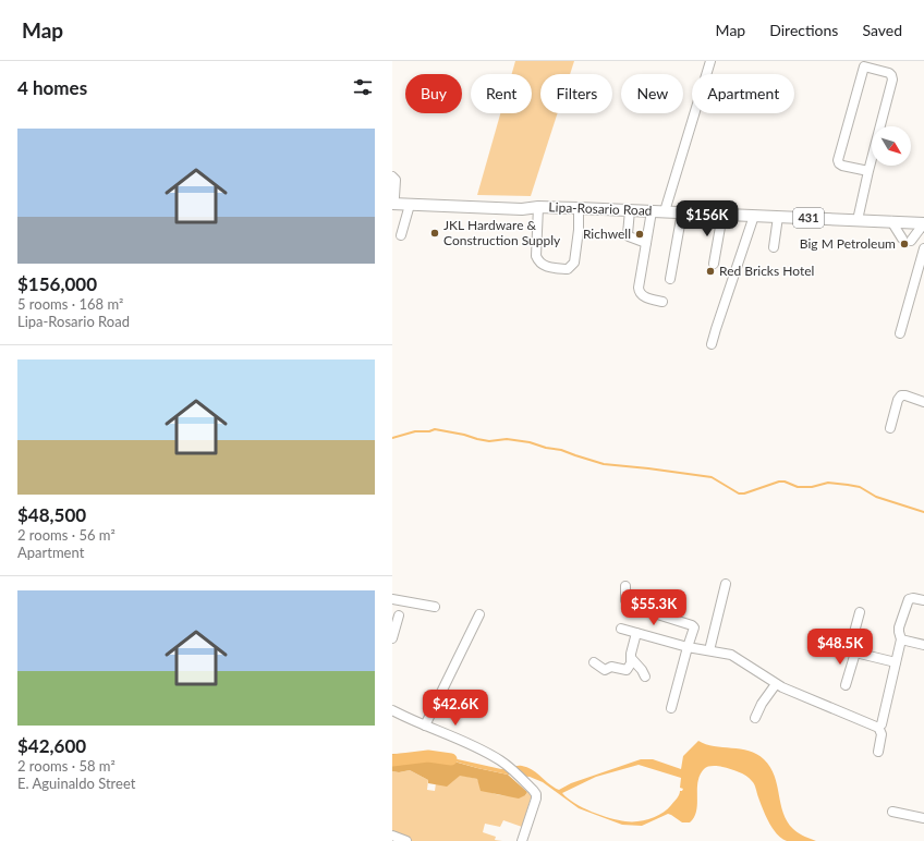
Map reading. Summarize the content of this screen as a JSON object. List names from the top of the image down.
{
  "streets": {
    "main road": ["Lipa-Rosario Road", "431"]
  },
  "places": [
    "JKL Hardware & Construction Supply",
    "Richwell",
    "Big M Petroleum",
    "Red Bricks Hotel"
  ],
  "north": "bottom right",
  "page": {
    "header": "Map",
    "nav": ["Map", "Directions", "Saved"],
    "heading": "4 homes",
    "chip": [
      "Buy",
      "Rent",
      "Filters",
      "New",
      "Apartment"
    ],
    "list": [
      {
        "name": "$156,000",
        "note": "5 rooms · 168 m² · Lipa-Rosario Road"
      },
      {
        "name": "$48,500",
        "note": "2 rooms · 56 m² · Apartment"
      },
      {
        "name": "$42,600",
        "note": "2 rooms · 58 m² · E. Aguinaldo Street"
      }
    ],
    "price": [
      "$156K",
      "$55.3K",
      "$48.5K",
      "$42.6K"
    ]
  }
}
